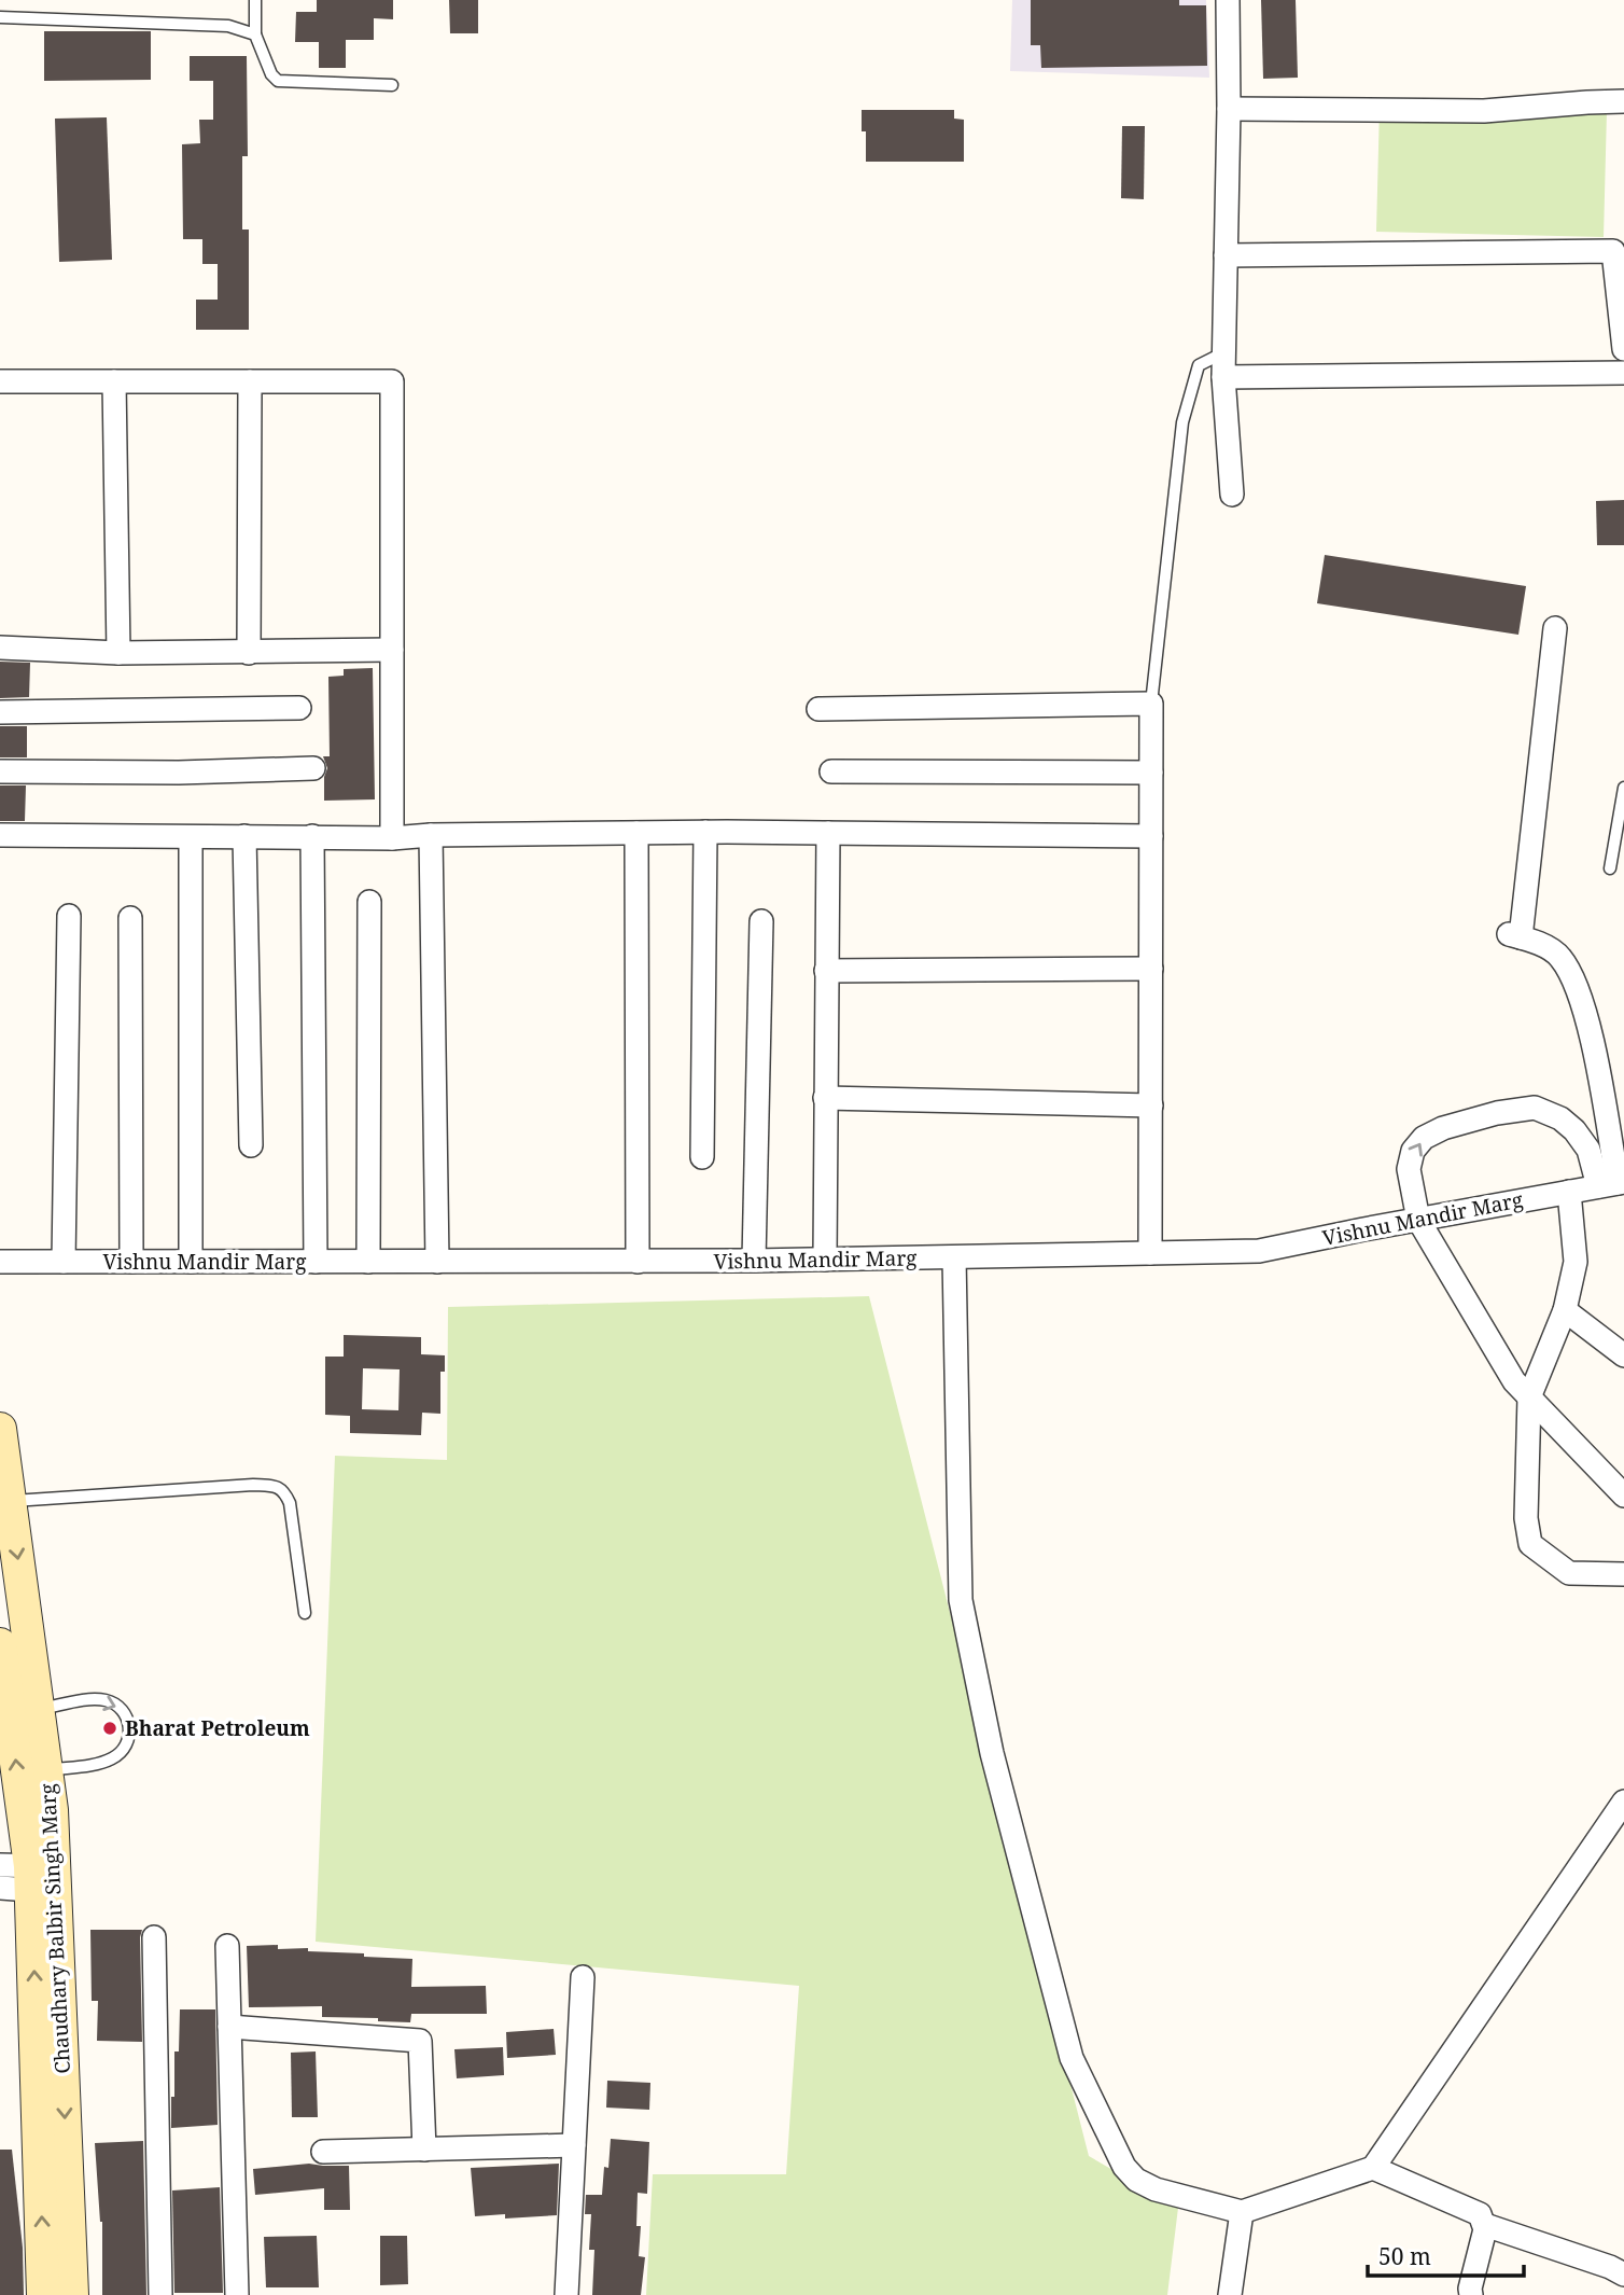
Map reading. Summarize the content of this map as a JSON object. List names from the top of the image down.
{
  "streets": {
    "street": ["Vishnu Mandir Marg", "Chaudhary Balbir Singh Marg"]
  },
  "places": ["Bharat Petroleum"],
  "scale_bar": "50 m"
}
